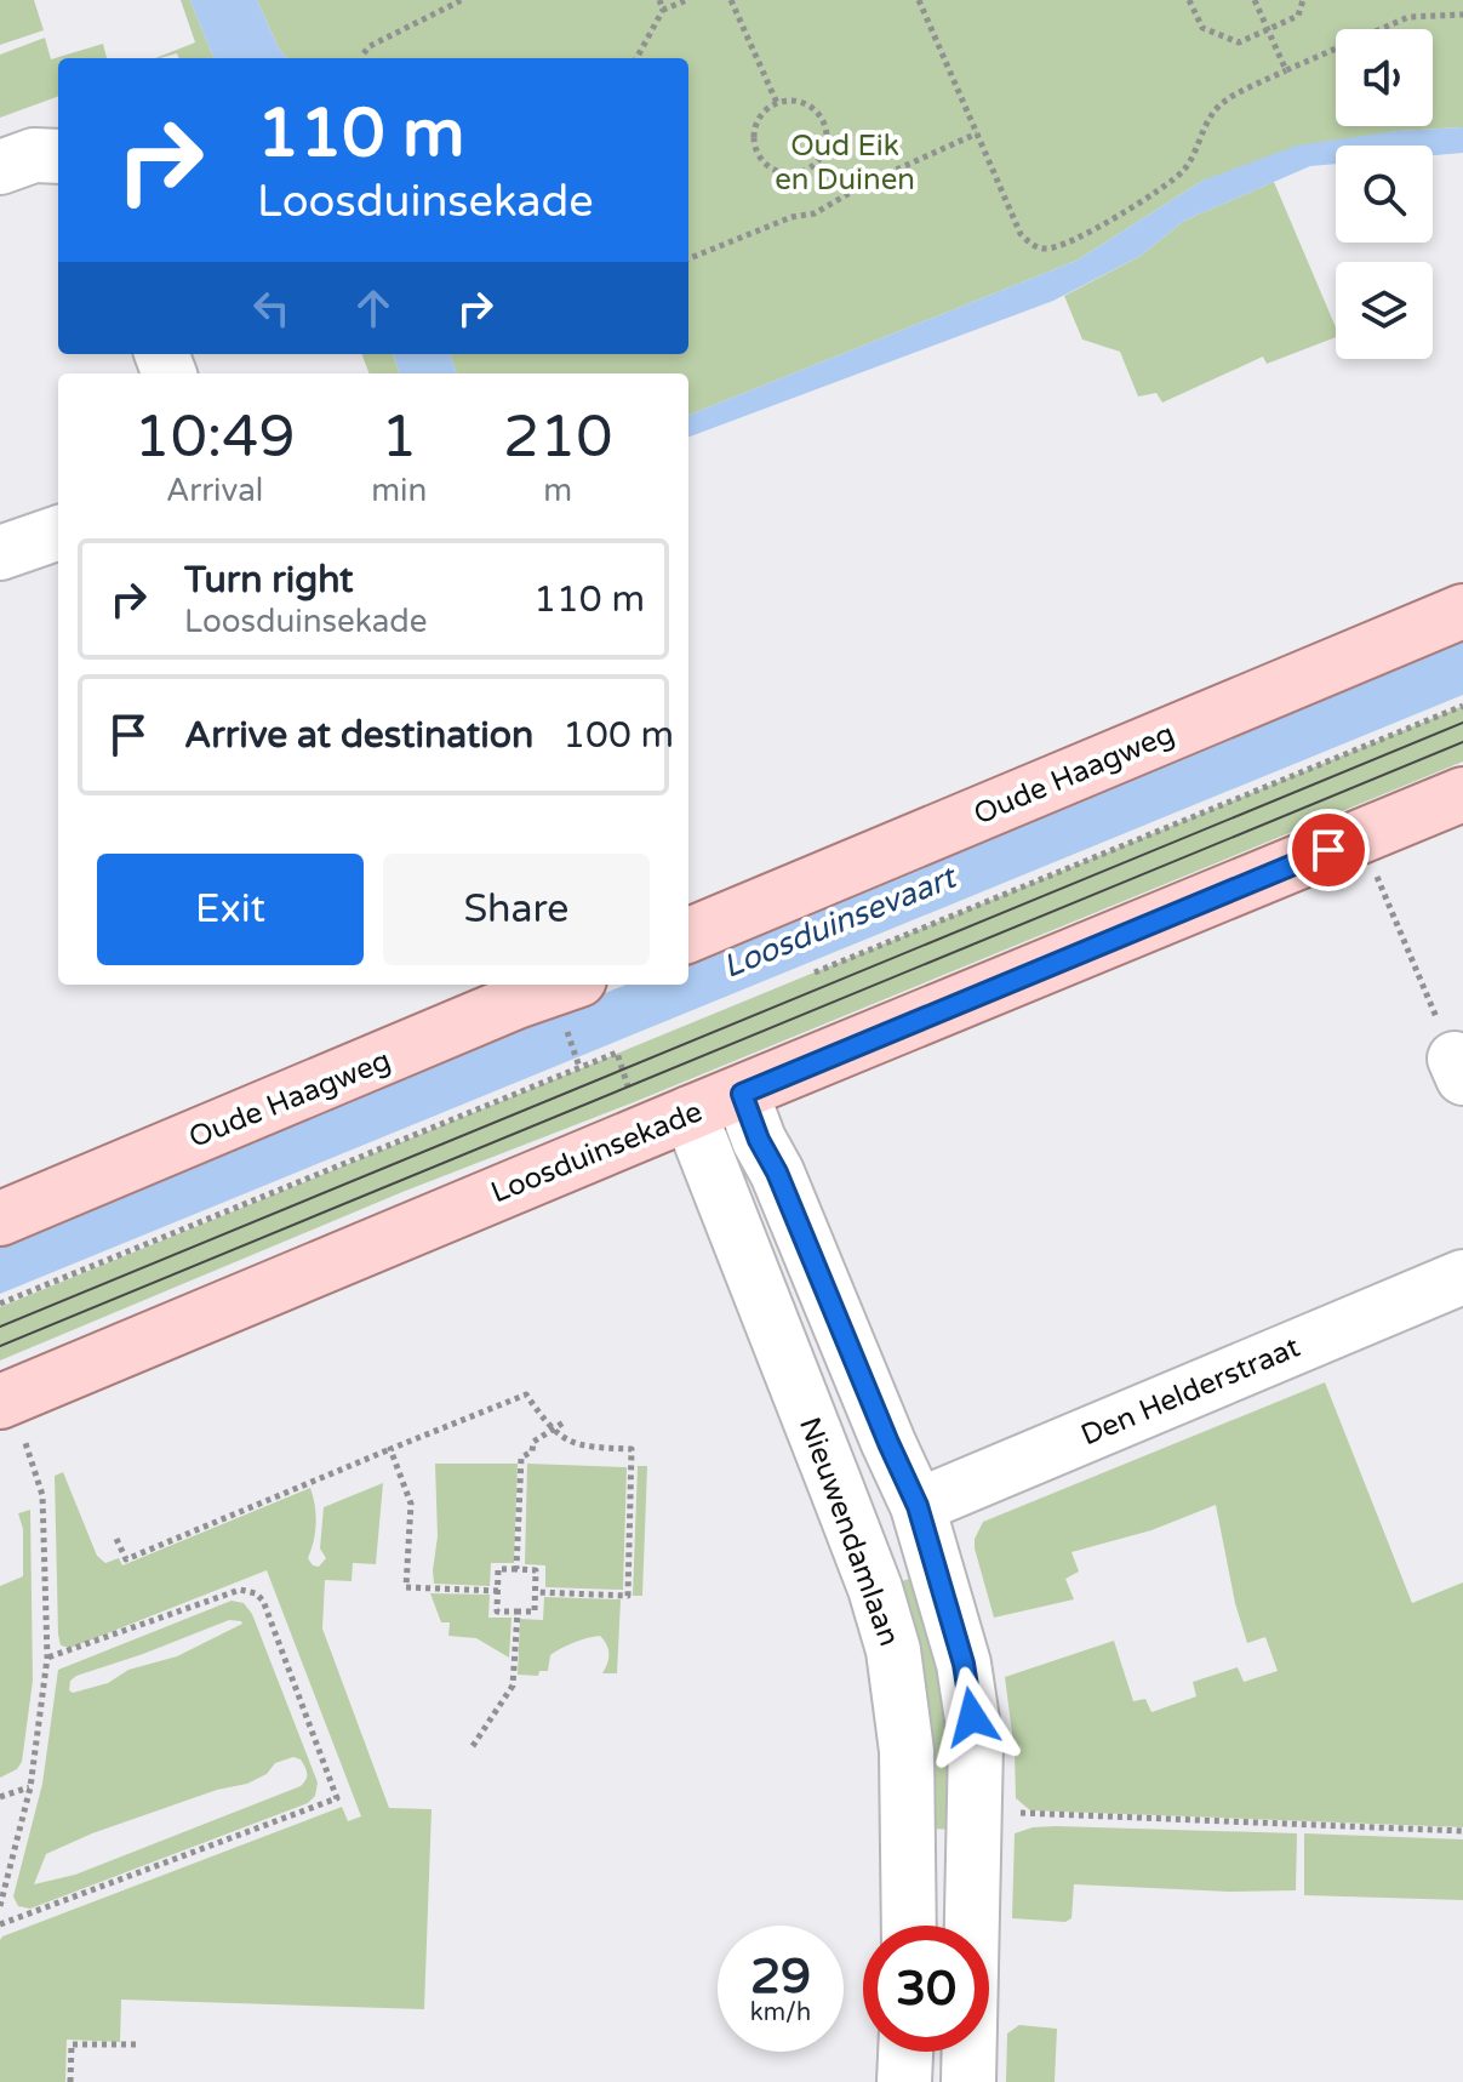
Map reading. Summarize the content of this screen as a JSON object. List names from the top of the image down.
{
  "streets": {
    "main road": ["Oude Haagweg", "Loosduinsekade"],
    "street": ["Den Helderstraat", "Nieuwendamlaan"]
  },
  "crossings": [
    ["Loosduinsekade", "Nieuwendamlaan"]
  ],
  "water": ["Loosduinsevaart"],
  "parks": ["Oud Eik en Duinen"],
  "page": {
    "turn": ["110 m", "Loosduinsekade"],
    "eta": [
      "10:49",
      "Arrival",
      "1",
      "min",
      "210",
      "m"
    ],
    "list": [
      {
        "name": "Turn right",
        "note": "Loosduinsekade",
        "value": "110 m"
      },
      {
        "name": "Arrive at destination",
        "value": "100 m"
      }
    ],
    "buttons": ["Exit", "Share"],
    "speed": "29 km/h",
    "limit": "30"
  }
}
